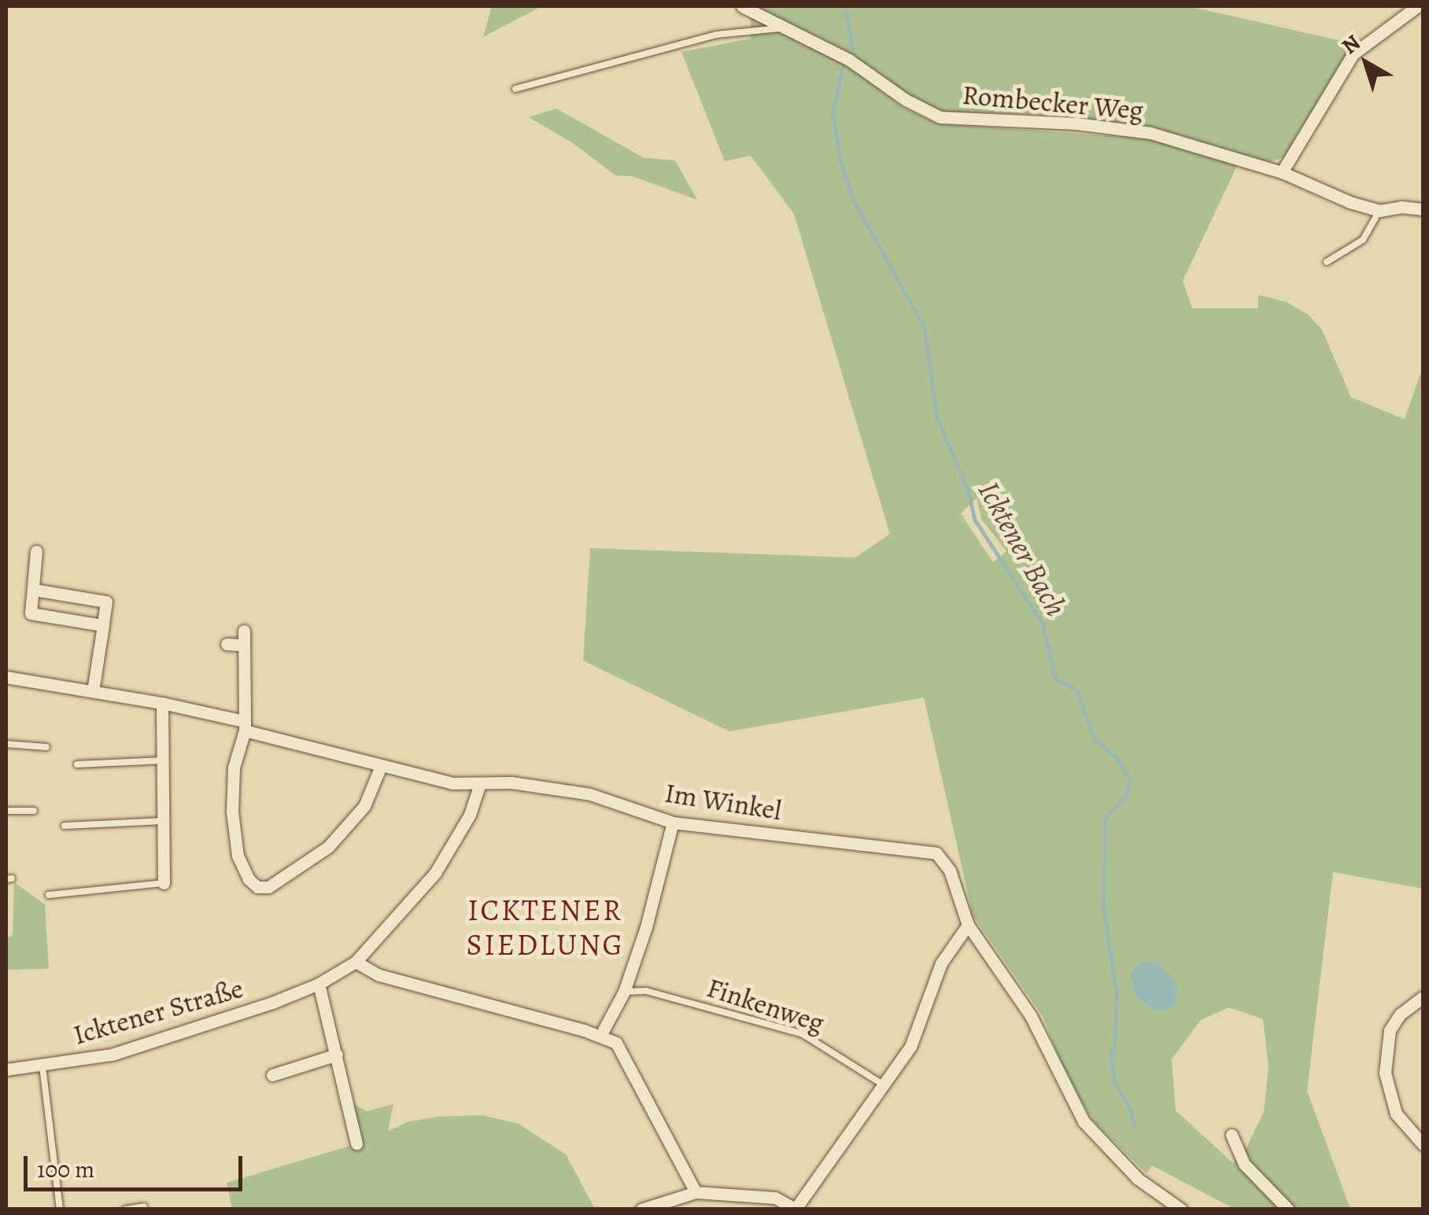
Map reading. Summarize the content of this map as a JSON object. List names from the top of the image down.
{
  "streets": {
    "street": ["Rombecker Weg", "Im Winkel", "Icktener Straße"],
    "lane": ["Finkenweg"]
  },
  "crossings": [
    ["Im Winkel", "Icktener Straße"]
  ],
  "districts": ["ICKTENER SIEDLUNG"],
  "water": ["Icktener Bach"],
  "scale_bar": "100 m",
  "north": "top left"
}
